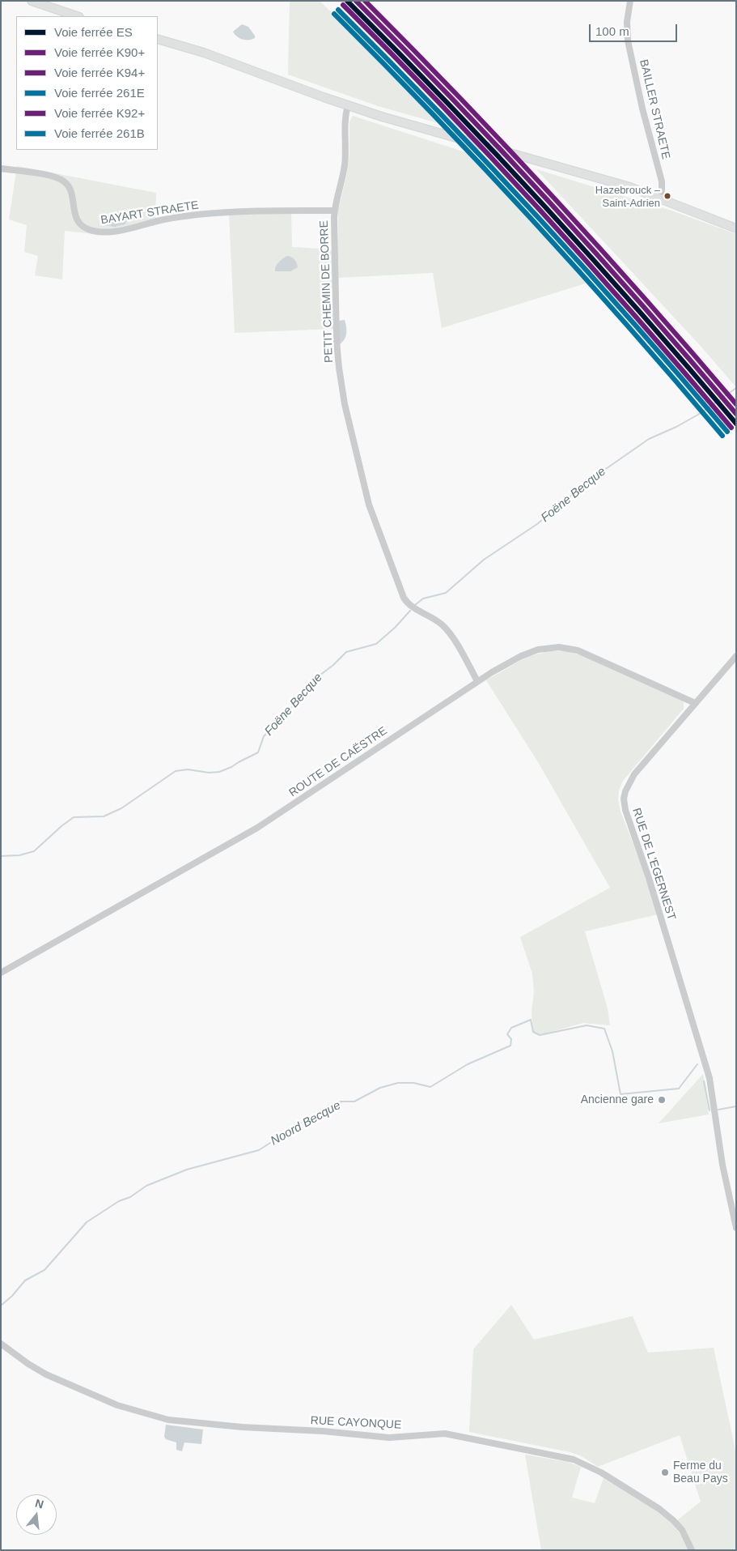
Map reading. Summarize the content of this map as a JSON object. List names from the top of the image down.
{
  "streets": {
    "street": [
      "BAILLER STRAETE",
      "BAYART STRAETE",
      "PETIT CHEMIN DE BORRE",
      "ROUTE DE CAËSTRE",
      "RUE DE L'EGERNEST",
      "RUE CAYONQUE"
    ]
  },
  "crossings": [
    ["BAYART STRAETE", "PETIT CHEMIN DE BORRE"],
    ["PETIT CHEMIN DE BORRE", "ROUTE DE CAËSTRE"],
    ["ROUTE DE CAËSTRE", "RUE DE L'EGERNEST"]
  ],
  "water": ["Foëne Becque", "Noord Becque"],
  "places": ["Hazebrouck – Saint-Adrien", "Ancienne gare", "Ferme du Beau Pays"],
  "lines": [
    "rail line ES",
    "rail line K94+",
    "rail line K92+",
    "rail line K90+",
    "rail line 261E",
    "rail line 261B"
  ],
  "legend": [
    "Voie ferrée ES",
    "Voie ferrée K90+",
    "Voie ferrée K94+",
    "Voie ferrée 261E",
    "Voie ferrée K92+",
    "Voie ferrée 261B"
  ],
  "scale_bar": "100 m",
  "north": "top"
}
